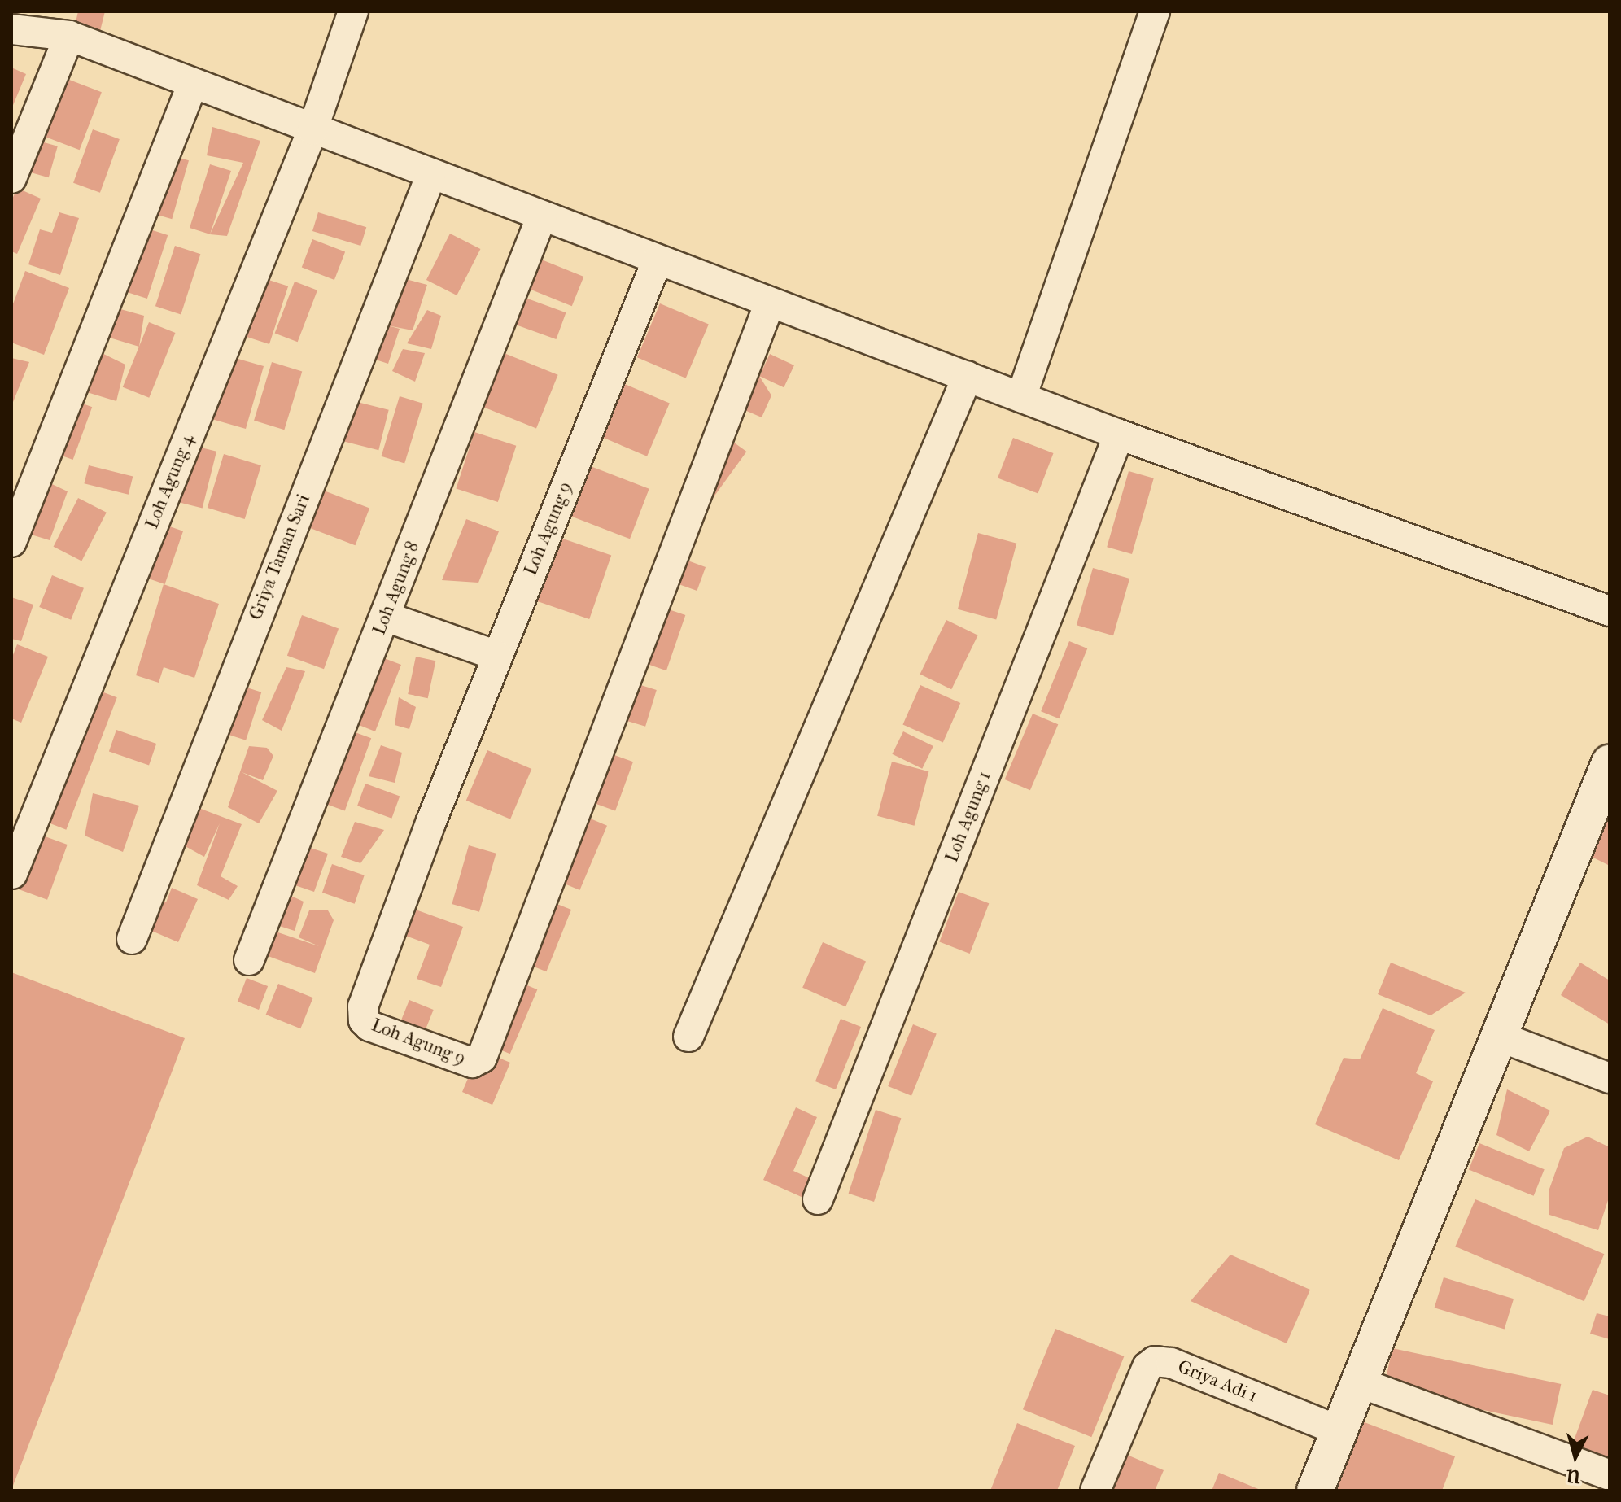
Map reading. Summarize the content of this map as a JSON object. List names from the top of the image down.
{
  "streets": {
    "street": [
      "Loh Agung 4",
      "Loh Agung 9",
      "Griya Taman Sari",
      "Loh Agung 8",
      "Loh Agung 1",
      "Griya Adi 1"
    ]
  },
  "north": "bottom"
}
